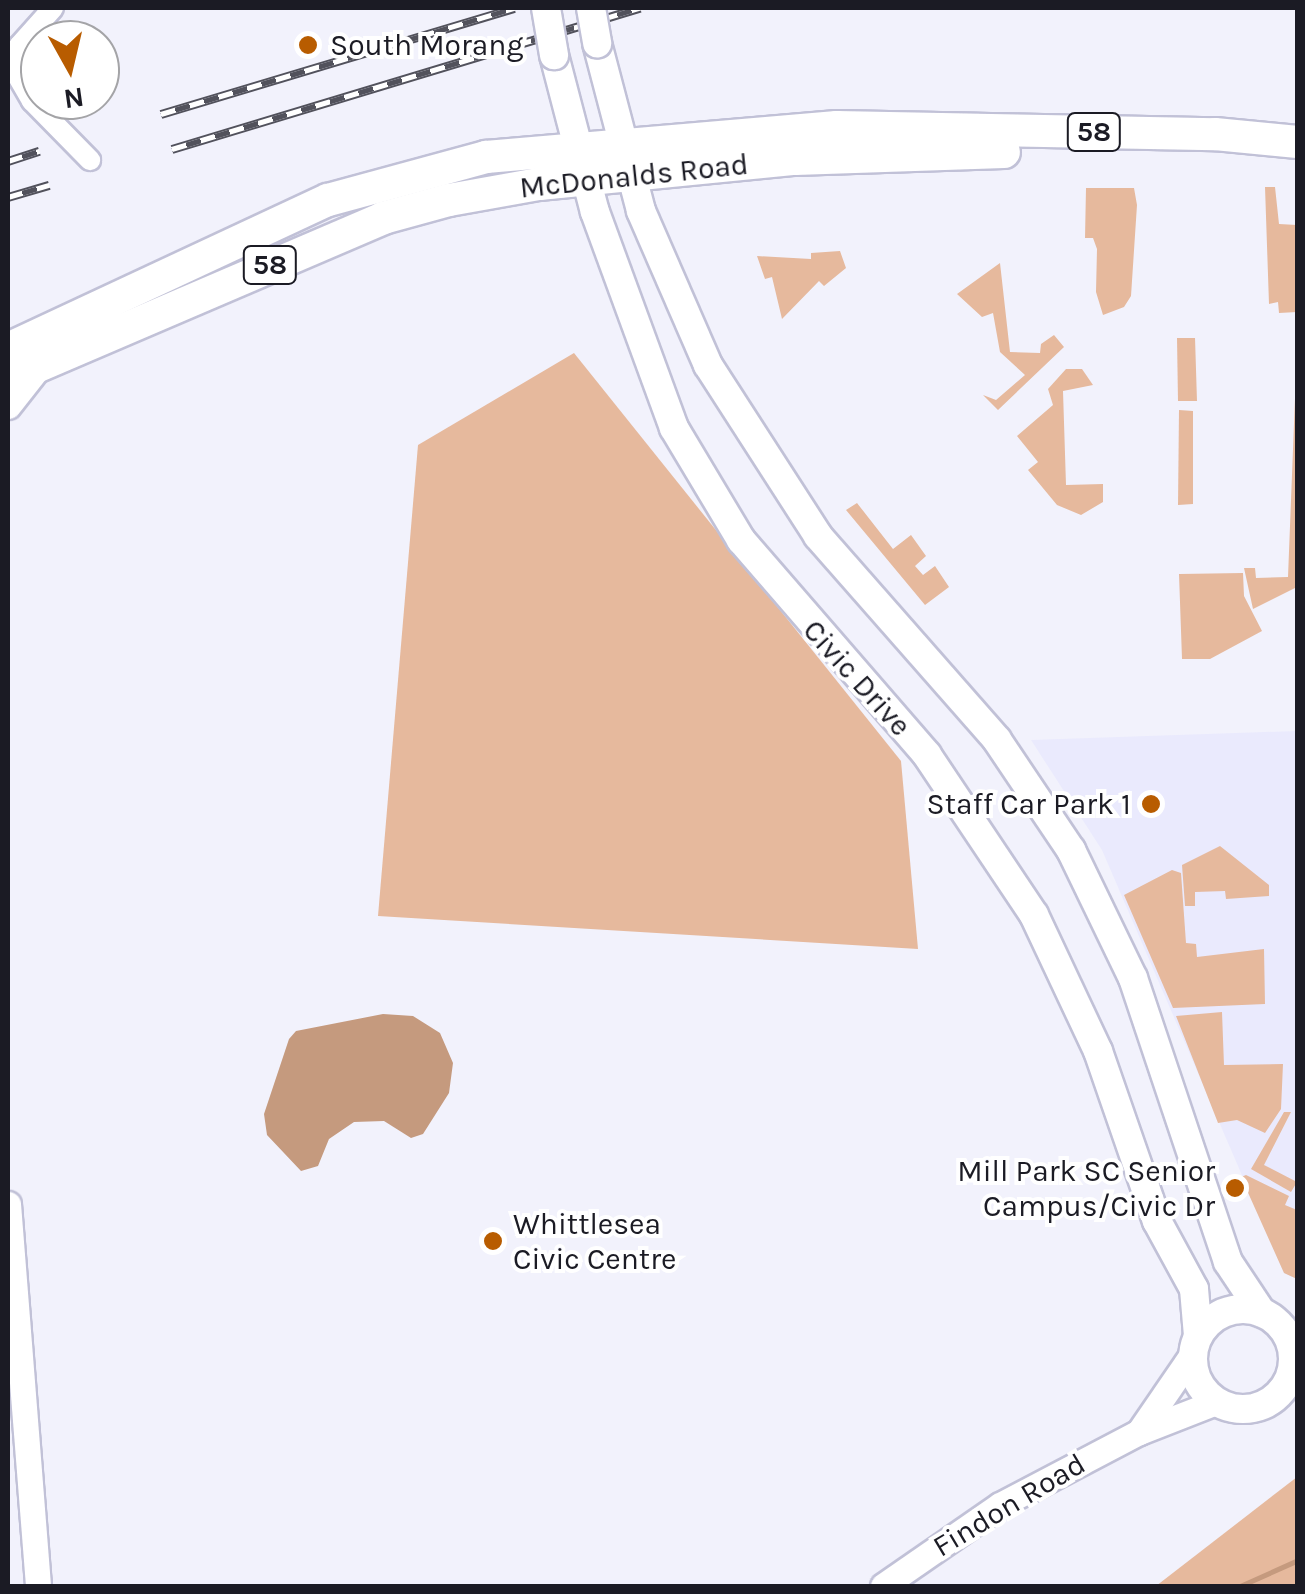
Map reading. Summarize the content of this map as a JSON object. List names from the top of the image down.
{
  "streets": {
    "main road": ["58", "McDonalds Road", "Civic Drive"],
    "street": ["Findon Road"]
  },
  "crossings": [
    ["McDonalds Road", "Civic Drive"],
    ["Civic Drive", "Findon Road"]
  ],
  "places": [
    "South Morang",
    "Staff Car Park 1",
    "Mill Park SC Senior Campus/Civic Dr",
    "Whittlesea Civic Centre"
  ],
  "north": "bottom"
}
